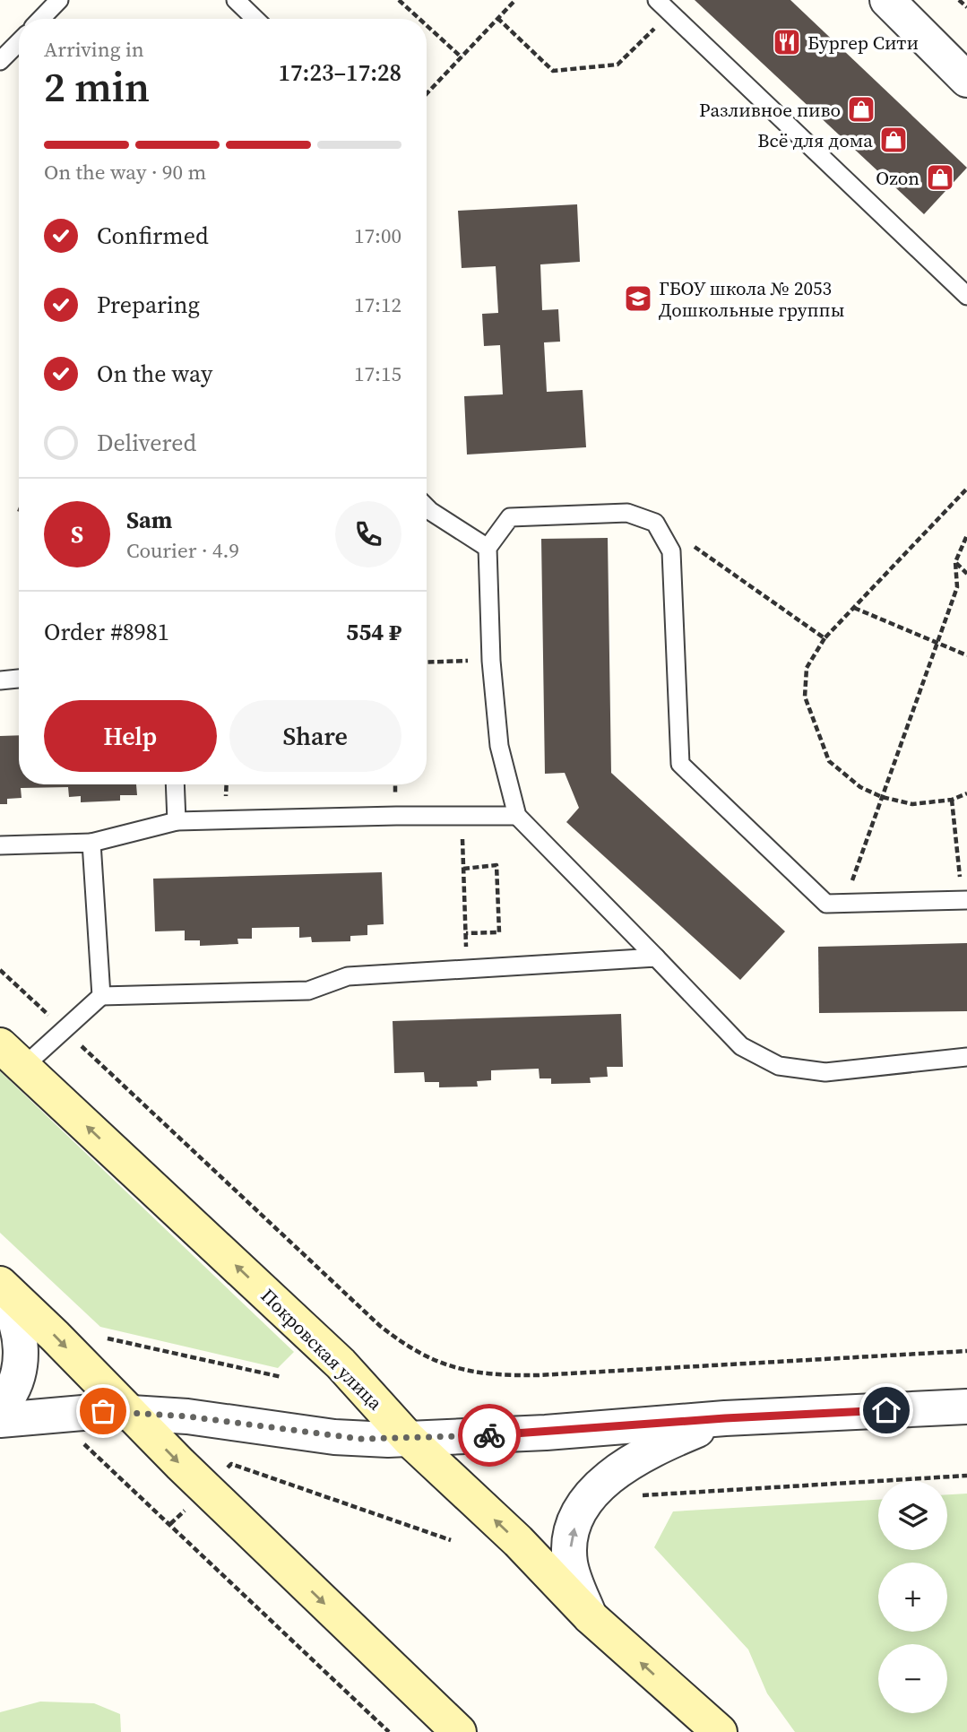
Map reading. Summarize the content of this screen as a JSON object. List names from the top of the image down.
{
  "streets": {
    "main road": ["Покровская улица"]
  },
  "places": {
    "restaurant": ["Бургер Сити"],
    "shop": ["Разливное пиво", "Всё для дома", "Ozon"],
    "school or university": ["ГБОУ школа № 2053 Дошкольные группы"]
  },
  "page": {
    "heading": ["2 min", "Arriving in", "17:23–17:28"],
    "panel": [
      "Sam",
      "Courier · 4.9",
      "Order #8981",
      "554 ₽"
    ],
    "bar": "On the way · 90 m",
    "list": [
      ["Confirmed", "17:00"],
      ["Preparing", "17:12"],
      ["On the way", "17:15"],
      "Delivered"
    ],
    "round": "S",
    "buttons": ["Help", "Share"],
    "map_buttons": ["+", "−"]
  }
}
